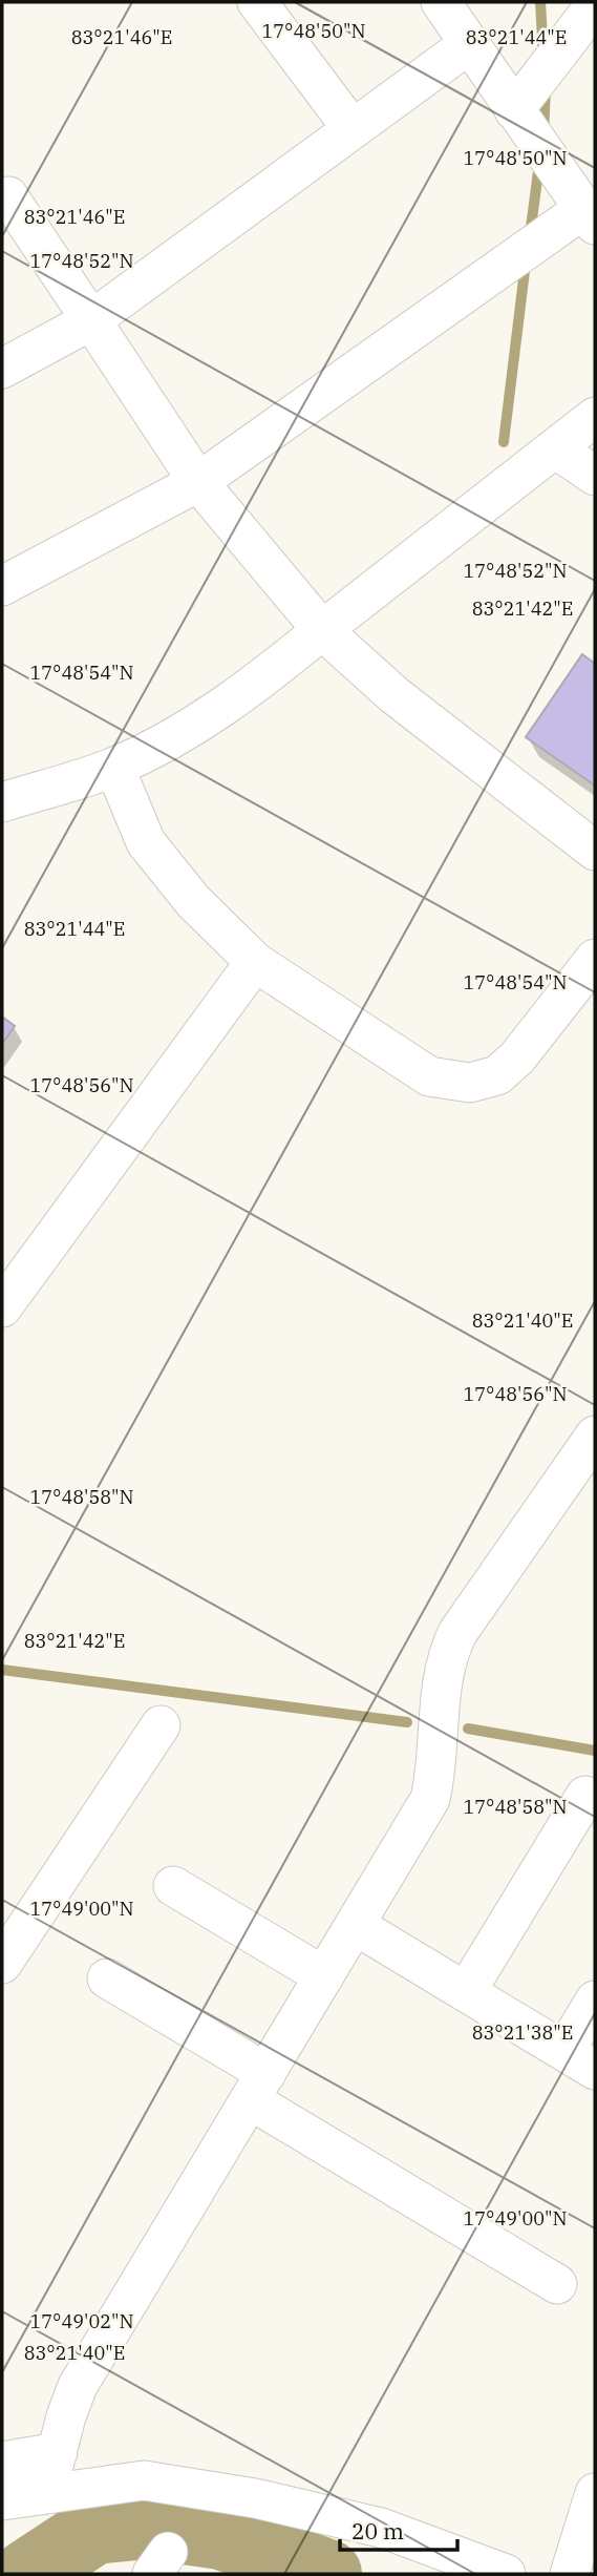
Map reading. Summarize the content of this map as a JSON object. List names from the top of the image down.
{
  "scale_bar": "20 m",
  "coordinates": [
    "17°48'50\"N",
    "83°21'46\"E",
    "83°21'44\"E",
    "17°48'52\"N",
    "83°21'42\"E",
    "17°48'54\"N",
    "17°48'56\"N",
    "83°21'40\"E",
    "17°48'58\"N",
    "17°49'00\"N",
    "83°21'38\"E",
    "17°49'02\"N"
  ]
}
